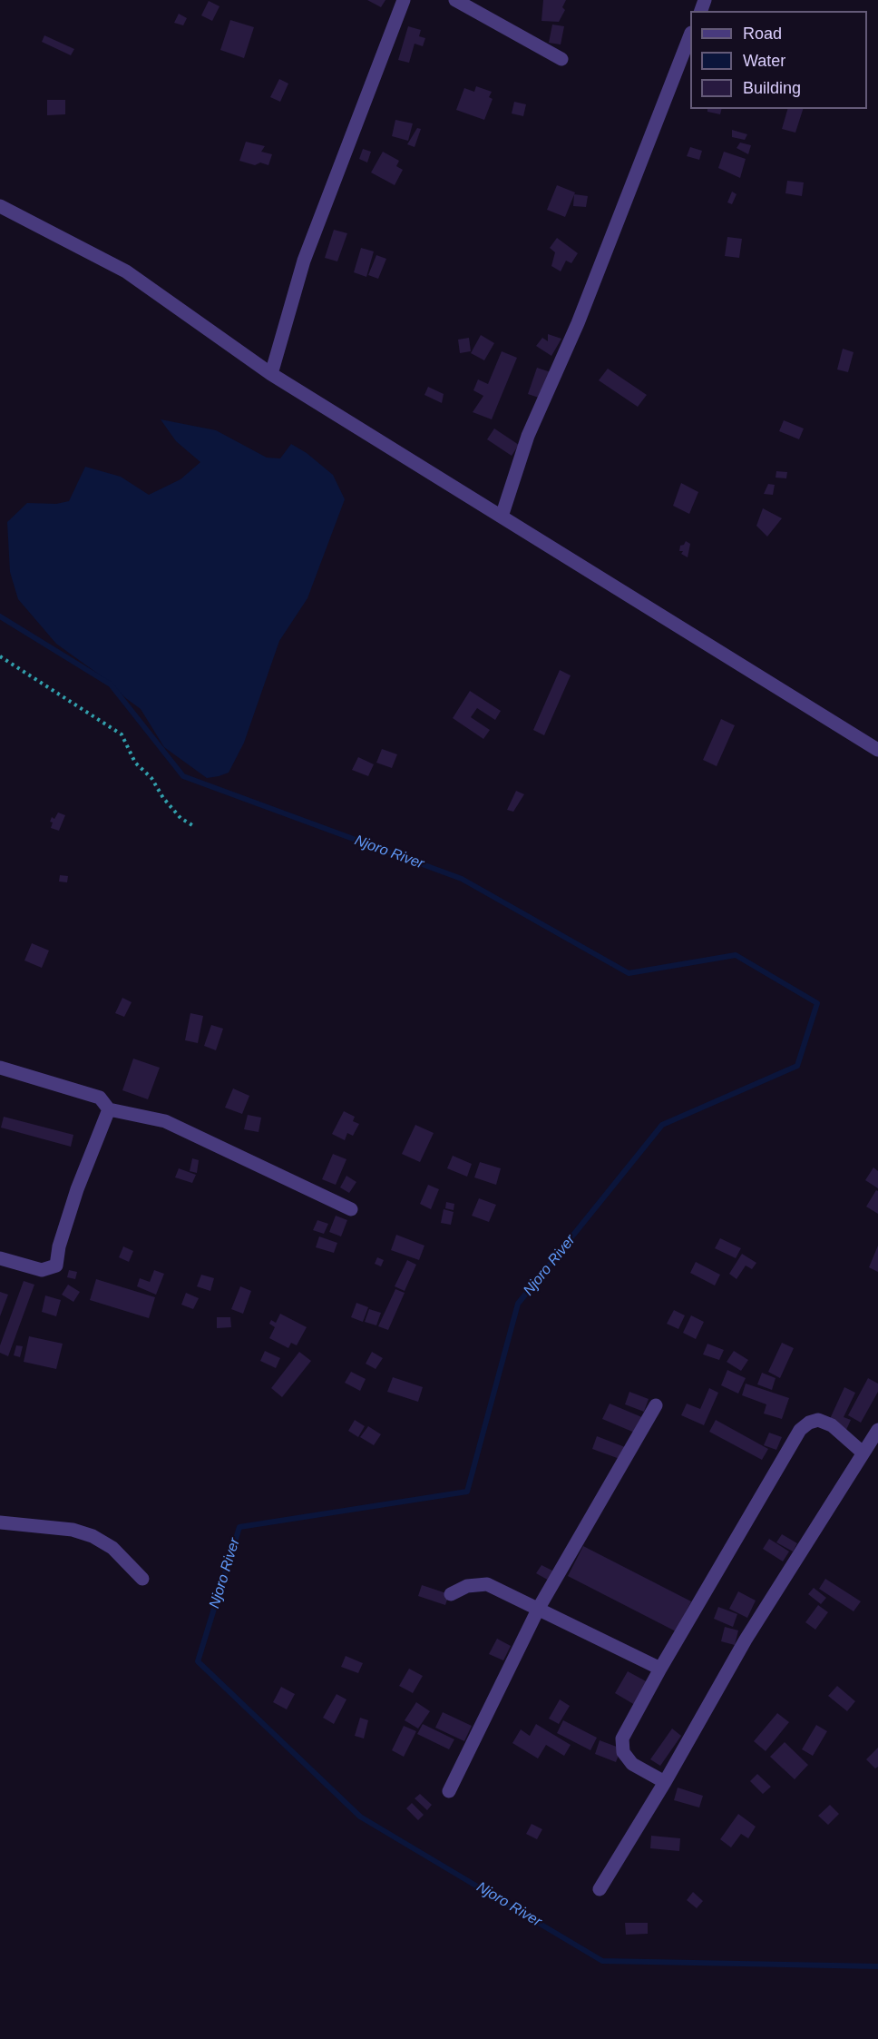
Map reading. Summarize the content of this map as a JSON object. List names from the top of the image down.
{
  "water": ["Njoro River"],
  "legend": ["Road", "Water", "Building"]
}
